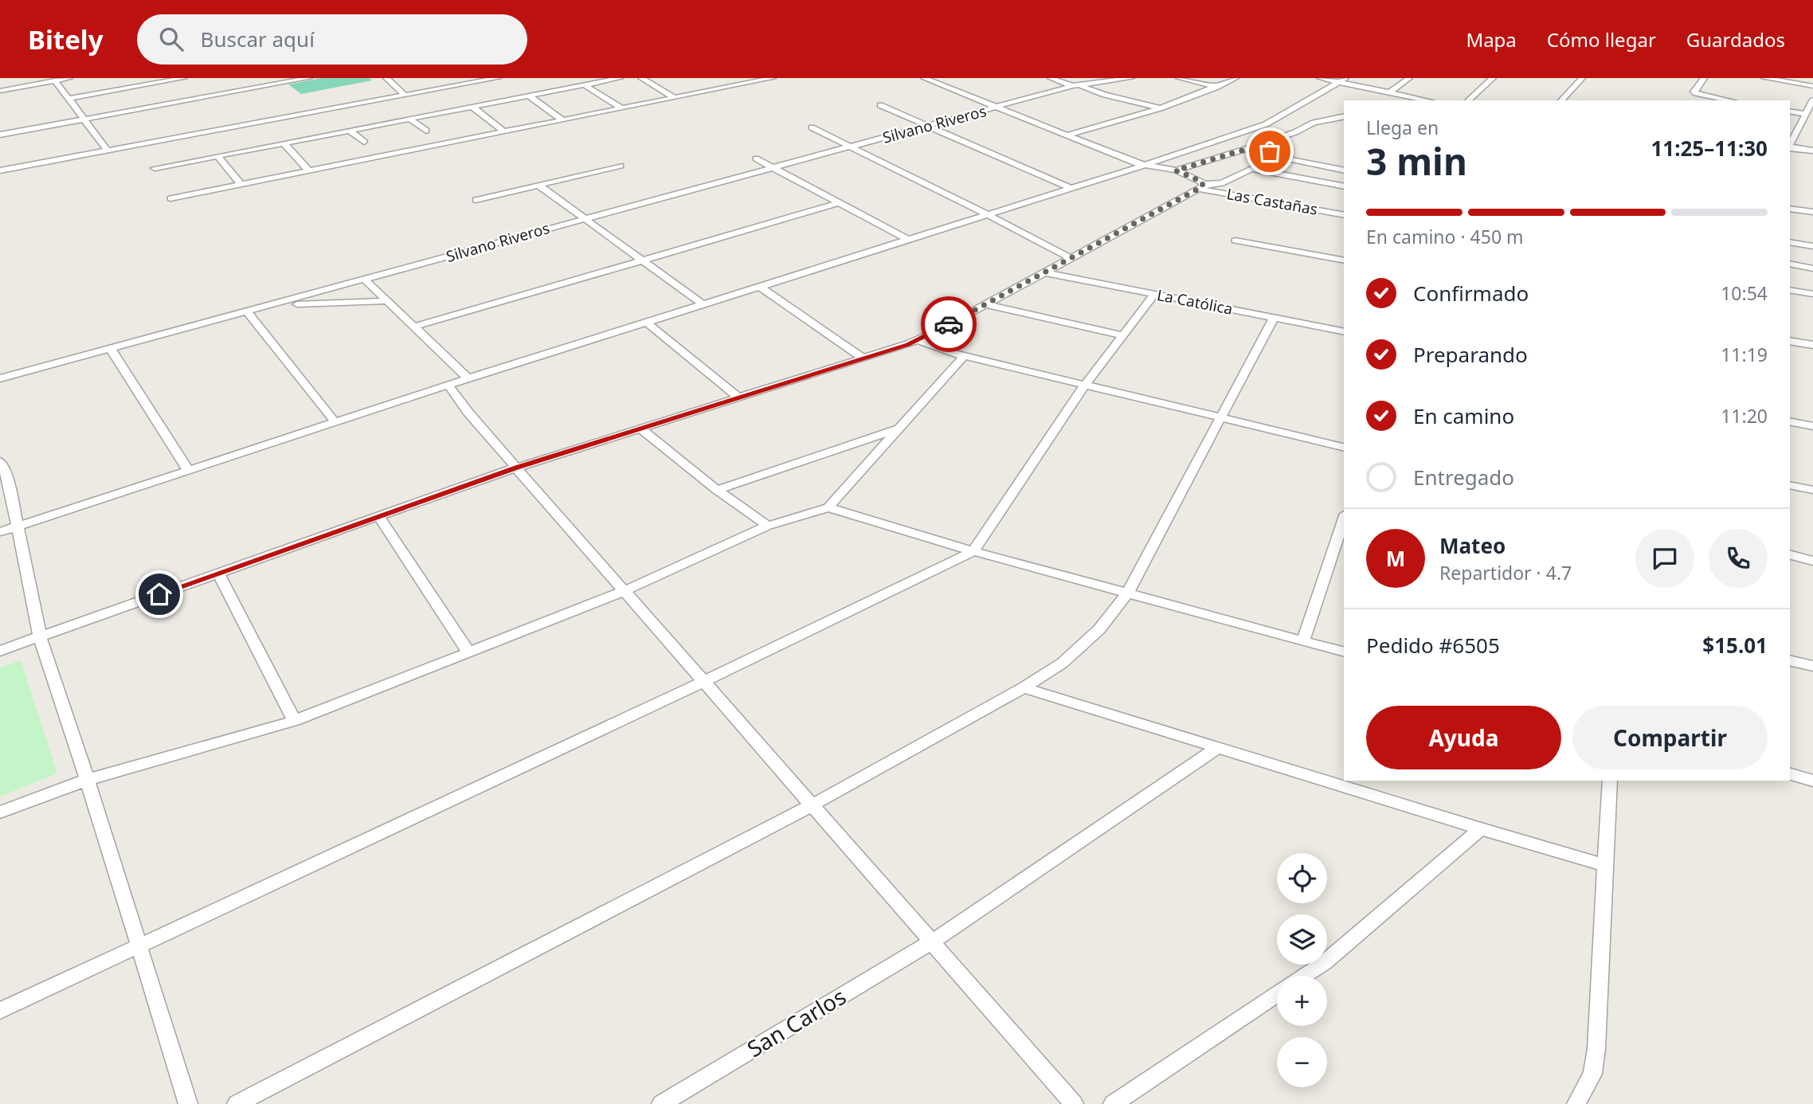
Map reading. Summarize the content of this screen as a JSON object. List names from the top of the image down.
{
  "streets": {
    "street": [
      "Silvano Riveros",
      "Las Castañas",
      "La Católica",
      "San Carlos"
    ]
  },
  "page": {
    "header": "Bitely",
    "search": "Buscar aquí",
    "nav": ["Mapa", "Cómo llegar", "Guardados"],
    "heading": ["3 min", "Llega en", "11:25–11:30"],
    "panel": [
      "Mateo",
      "Repartidor · 4.7",
      "Pedido #6505",
      "$15.01"
    ],
    "bar": "En camino · 450 m",
    "list": [
      ["Confirmado", "10:54"],
      ["Preparando", "11:19"],
      ["En camino", "11:20"],
      "Entregado"
    ],
    "round": "M",
    "buttons": ["Ayuda", "Compartir"],
    "map_buttons": ["+", "−"]
  }
}
